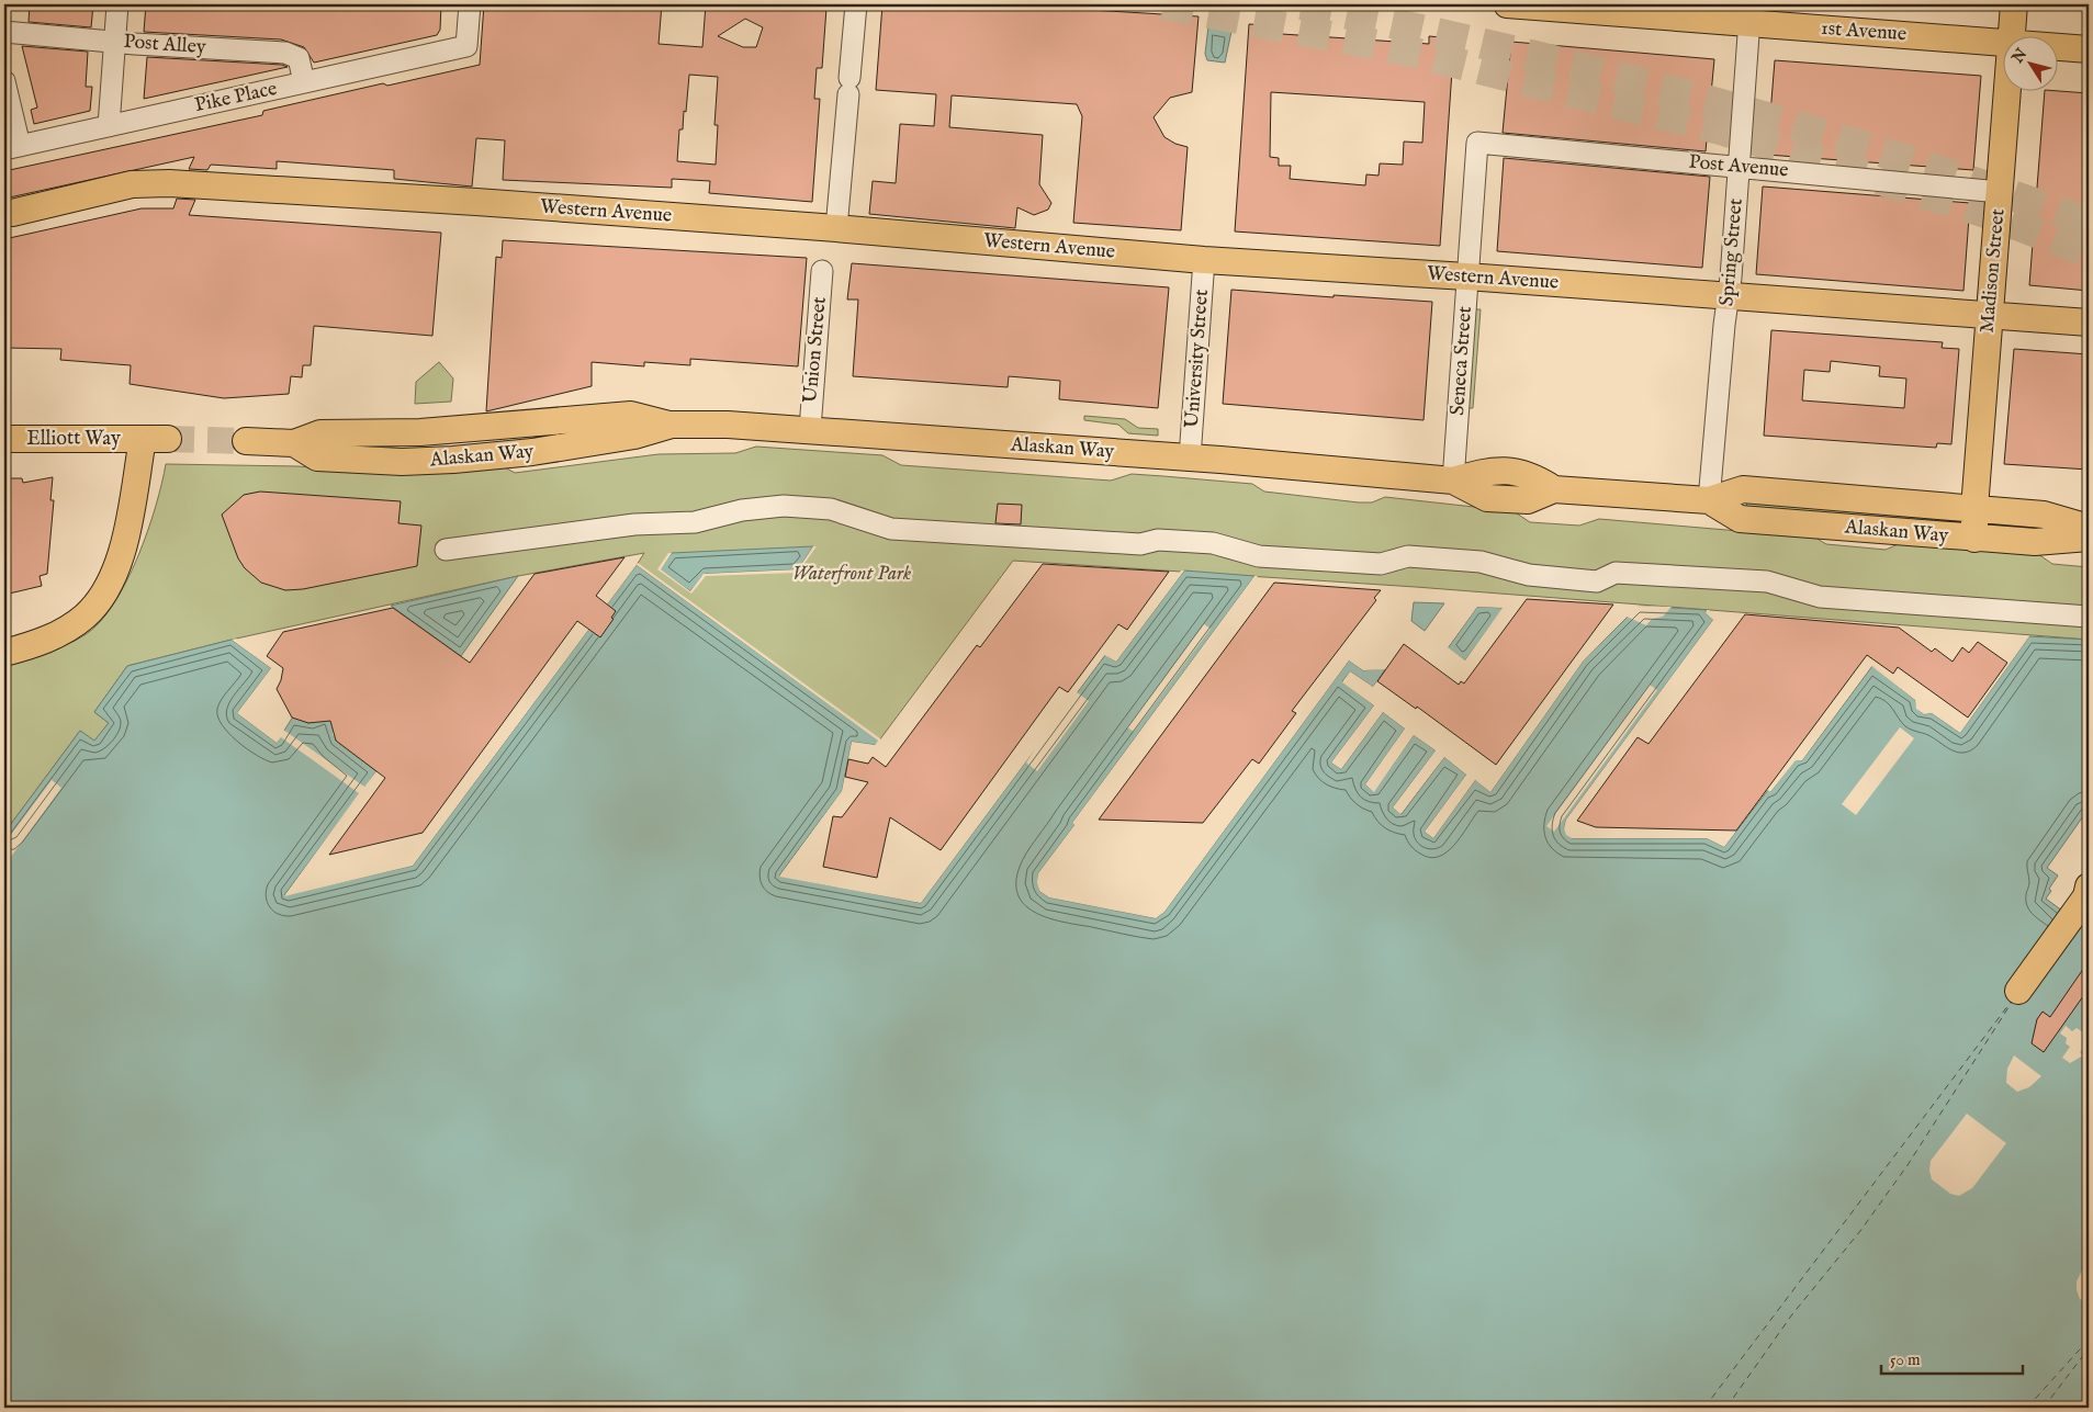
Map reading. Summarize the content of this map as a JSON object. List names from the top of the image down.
{
  "streets": {
    "main road": [
      "1st Avenue",
      "Western Avenue",
      "Madison Street",
      "Elliott Way",
      "Alaskan Way"
    ],
    "street": [
      "Post Alley",
      "Pike Place",
      "Post Avenue",
      "Spring Street",
      "Union Street",
      "University Street",
      "Seneca Street"
    ]
  },
  "crossings": [
    ["1st Avenue", "Spring Street"],
    ["Post Alley", "Pike Place"],
    ["Post Avenue", "Spring Street"],
    ["Post Avenue", "Madison Street"],
    ["Post Avenue", "Seneca Street"],
    ["Western Avenue", "Spring Street"],
    ["Western Avenue", "Madison Street"],
    ["Western Avenue", "University Street"],
    ["Western Avenue", "Seneca Street"],
    ["Spring Street", "Alaskan Way"],
    ["Madison Street", "Alaskan Way"],
    ["Union Street", "Alaskan Way"],
    ["University Street", "Alaskan Way"],
    ["Seneca Street", "Alaskan Way"]
  ],
  "parks": ["Waterfront Park"],
  "scale_bar": "50 m",
  "north": "top left"
}
